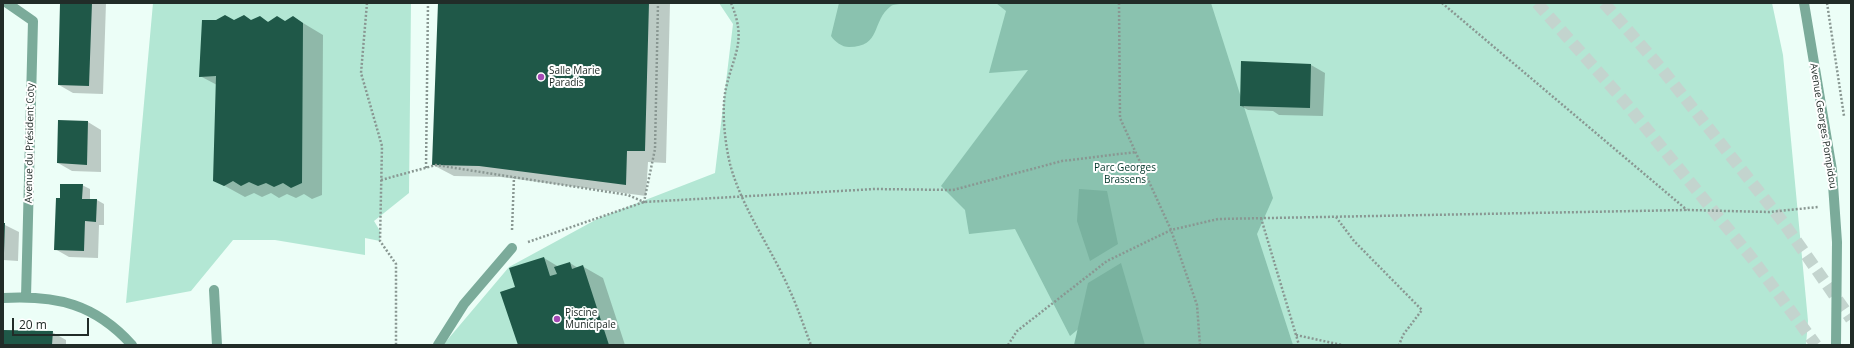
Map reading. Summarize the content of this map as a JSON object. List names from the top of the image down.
{
  "streets": {
    "street": ["Avenue Georges Pompidou", "Avenue du Président Coty"]
  },
  "parks": ["Parc Georges Brassens"],
  "places": ["Salle Marie Paradis", "Piscine Municipale"],
  "scale_bar": "20 m"
}
